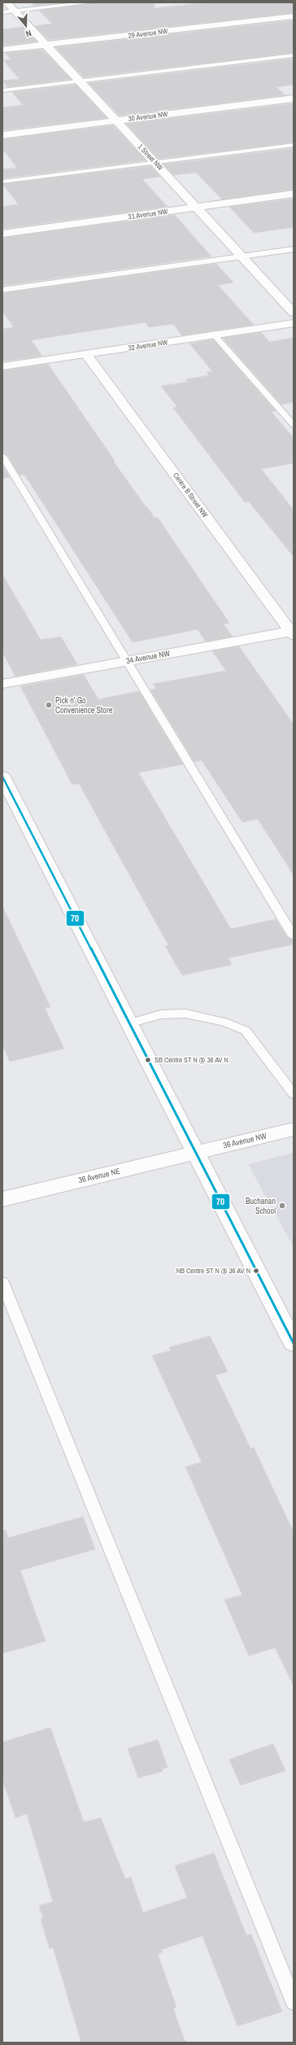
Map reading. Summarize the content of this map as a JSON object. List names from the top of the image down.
{
  "streets": {
    "street": [
      "29 Avenue NW",
      "30 Avenue NW",
      "1 Street NW",
      "31 Avenue NW",
      "32 Avenue NW",
      "Centre B Street NW",
      "34 Avenue NW",
      "36 Avenue NW",
      "36 Avenue NE"
    ]
  },
  "crossings": [
    ["29 Avenue NW", "1 Street NW"],
    ["30 Avenue NW", "1 Street NW"],
    ["1 Street NW", "31 Avenue NW"],
    ["32 Avenue NW", "Centre B Street NW"],
    ["Centre B Street NW", "34 Avenue NW"],
    ["36 Avenue NW", "36 Avenue NE"]
  ],
  "places": [
    "Pick n' Go Convenience Store",
    "SB Centre ST N @ 36 AV N",
    "Buchanan School",
    "NB Centre ST N @ 36 AV N"
  ],
  "lines": ["transit line 70"],
  "north": "bottom"
}
